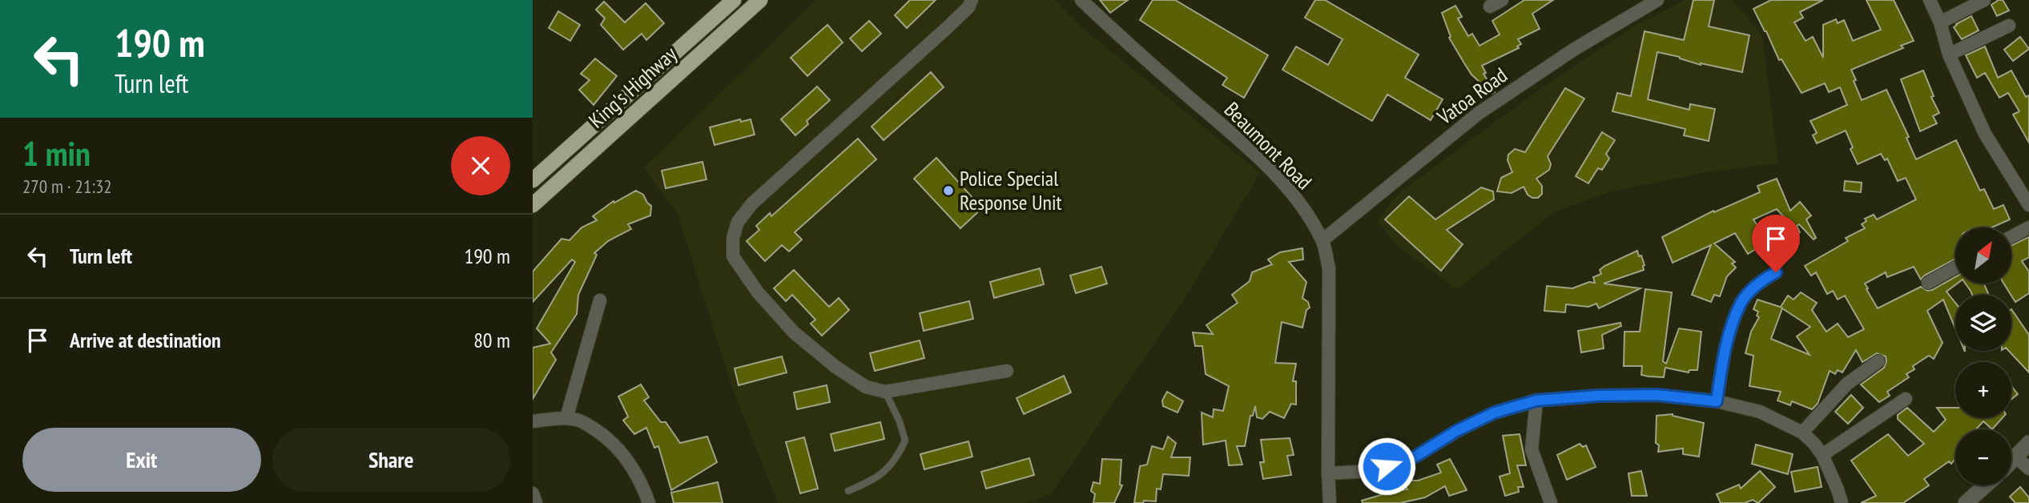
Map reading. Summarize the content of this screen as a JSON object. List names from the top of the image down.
{
  "streets": {
    "highway": ["King's Highway"],
    "street": ["Vatoa Road", "Beaumont Road"]
  },
  "crossings": [
    ["Vatoa Road", "Beaumont Road"]
  ],
  "places": ["Police Special Response Unit"],
  "north": "top right",
  "page": {
    "turn": ["190 m", "Turn left"],
    "heading": ["1 min", "270 m · 21:32"],
    "list": [
      {
        "name": "Turn left",
        "value": "190 m"
      },
      {
        "name": "Arrive at destination",
        "value": "80 m"
      }
    ],
    "map_buttons": ["+", "−"],
    "buttons": ["Exit", "Share"]
  }
}
